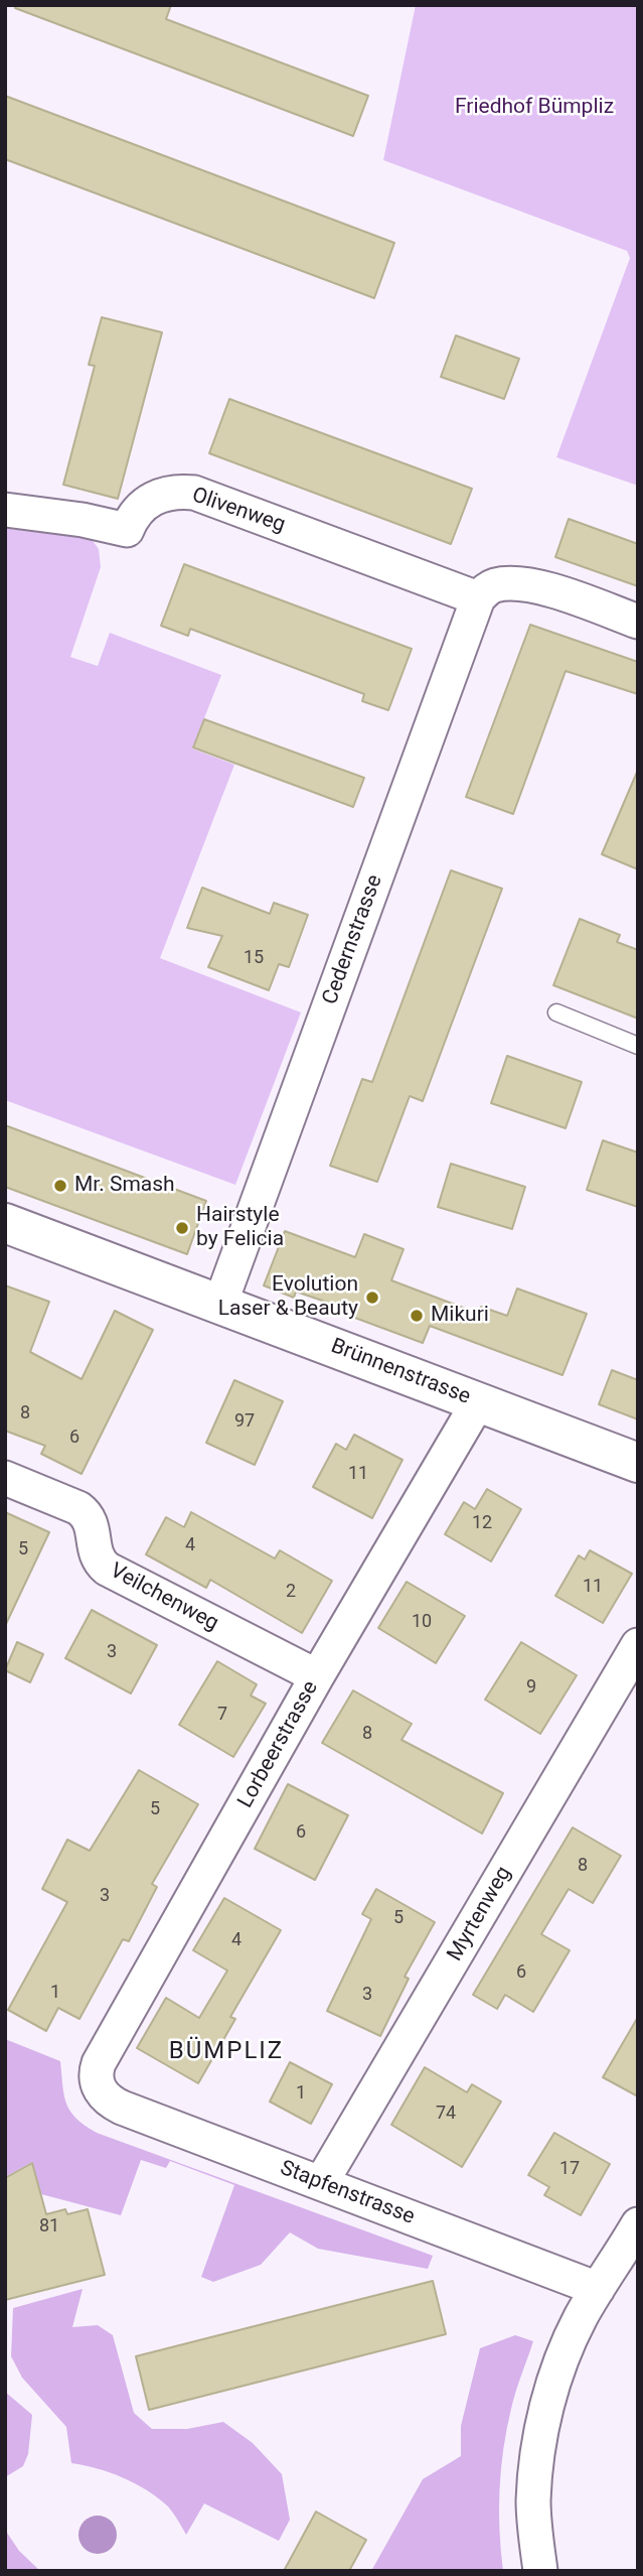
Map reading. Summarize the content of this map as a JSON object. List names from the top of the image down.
{
  "streets": {
    "street": [
      "Olivenweg",
      "Cedernstrasse",
      "Brünnenstrasse",
      "Veilchenweg",
      "Lorbeerstrasse",
      "Myrtenweg",
      "Stapfenstrasse"
    ]
  },
  "crossings": [
    ["Olivenweg", "Cedernstrasse"],
    ["Cedernstrasse", "Brünnenstrasse"],
    ["Brünnenstrasse", "Lorbeerstrasse"],
    ["Veilchenweg", "Lorbeerstrasse"],
    ["Lorbeerstrasse", "Stapfenstrasse"],
    ["Myrtenweg", "Stapfenstrasse"]
  ],
  "districts": ["BÜMPLIZ"],
  "parks": ["Friedhof Bümpliz"],
  "places": [
    "Mr. Smash",
    "Hairstyle by Felicia",
    "Evolution Laser & Beauty",
    "Mikuri"
  ],
  "house_numbers": [
    "15",
    "8",
    "97",
    "6",
    "11",
    "12",
    "4",
    "5",
    "11",
    "2",
    "10",
    "3",
    "9",
    "7",
    "8",
    "5",
    "6",
    "8",
    "3",
    "5",
    "4",
    "6",
    "1",
    "3",
    "1",
    "74",
    "17",
    "81"
  ]
}
